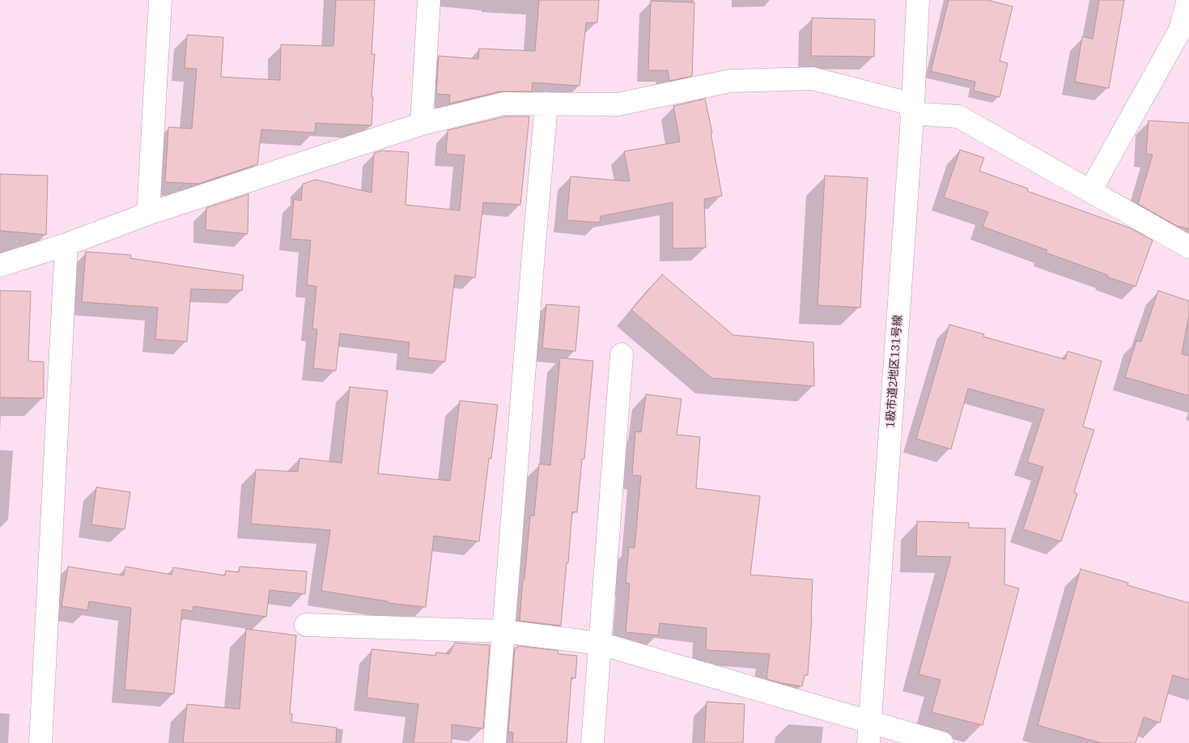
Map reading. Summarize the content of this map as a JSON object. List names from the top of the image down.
{
  "streets": {
    "street": ["1級市道2地区131号線"]
  }
}
